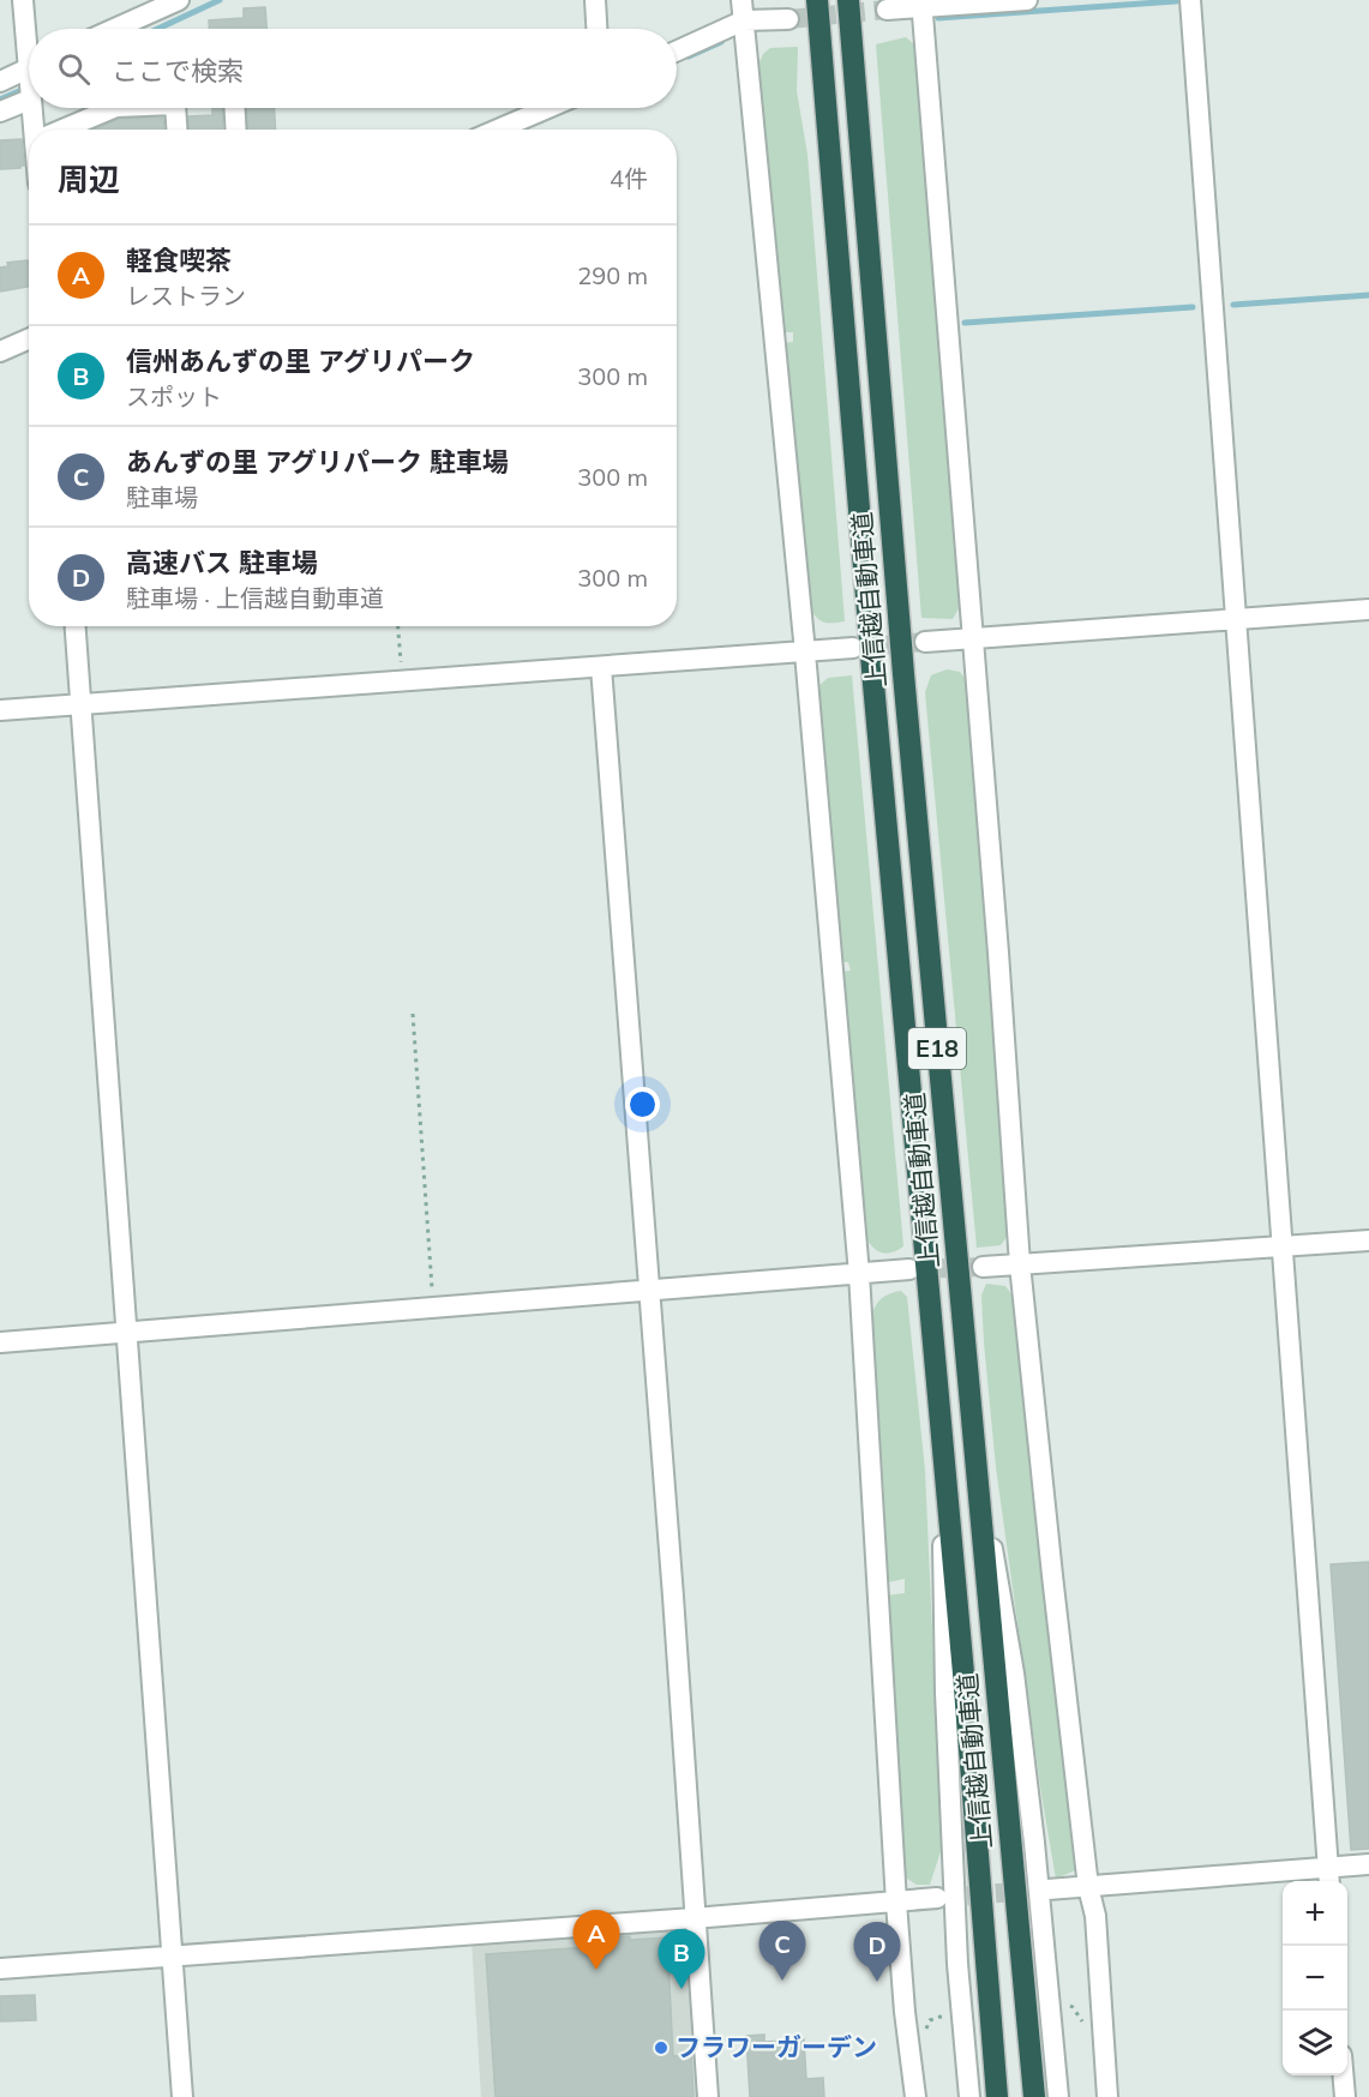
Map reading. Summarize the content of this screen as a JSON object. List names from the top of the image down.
{
  "streets": {
    "highway": ["上信越自動車道", "E18"]
  },
  "places": ["フラワーガーデン"],
  "page": {
    "search": "ここで検索",
    "heading": ["周辺", "4件"],
    "list": [
      {
        "mark": "A",
        "name": "軽食喫茶",
        "note": "レストラン",
        "value": "290 m"
      },
      {
        "mark": "B",
        "name": "信州あんずの里 アグリパーク",
        "note": "スポット",
        "value": "300 m"
      },
      {
        "mark": "C",
        "name": "あんずの里 アグリパーク 駐車場",
        "note": "駐車場",
        "value": "300 m"
      },
      {
        "mark": "D",
        "name": "高速バス 駐車場",
        "note": "駐車場 · 上信越自動車道",
        "value": "300 m"
      }
    ],
    "map_buttons": ["+", "−"],
    "pins": [
      "A",
      "C",
      "D",
      "B"
    ]
  }
}
